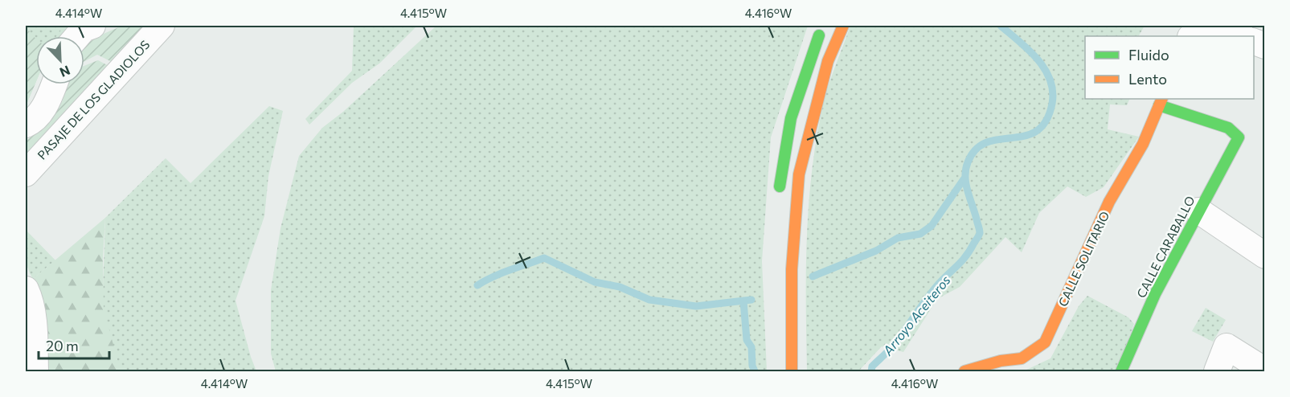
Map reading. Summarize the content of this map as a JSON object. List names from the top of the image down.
{
  "streets": {
    "street": ["PASAJE DE LOS GLADIOLOS", "CALLE CARABALLO", "CALLE SOLITARIO"]
  },
  "crossings": [
    ["CALLE CARABALLO", "CALLE SOLITARIO"]
  ],
  "water": ["Arroyo Aceiteros"],
  "legend": ["Fluido", "Lento"],
  "scale_bar": "20 m",
  "north": "bottom right",
  "coordinates": ["4.414°W", "4.415°W", "4.416°W"]
}
